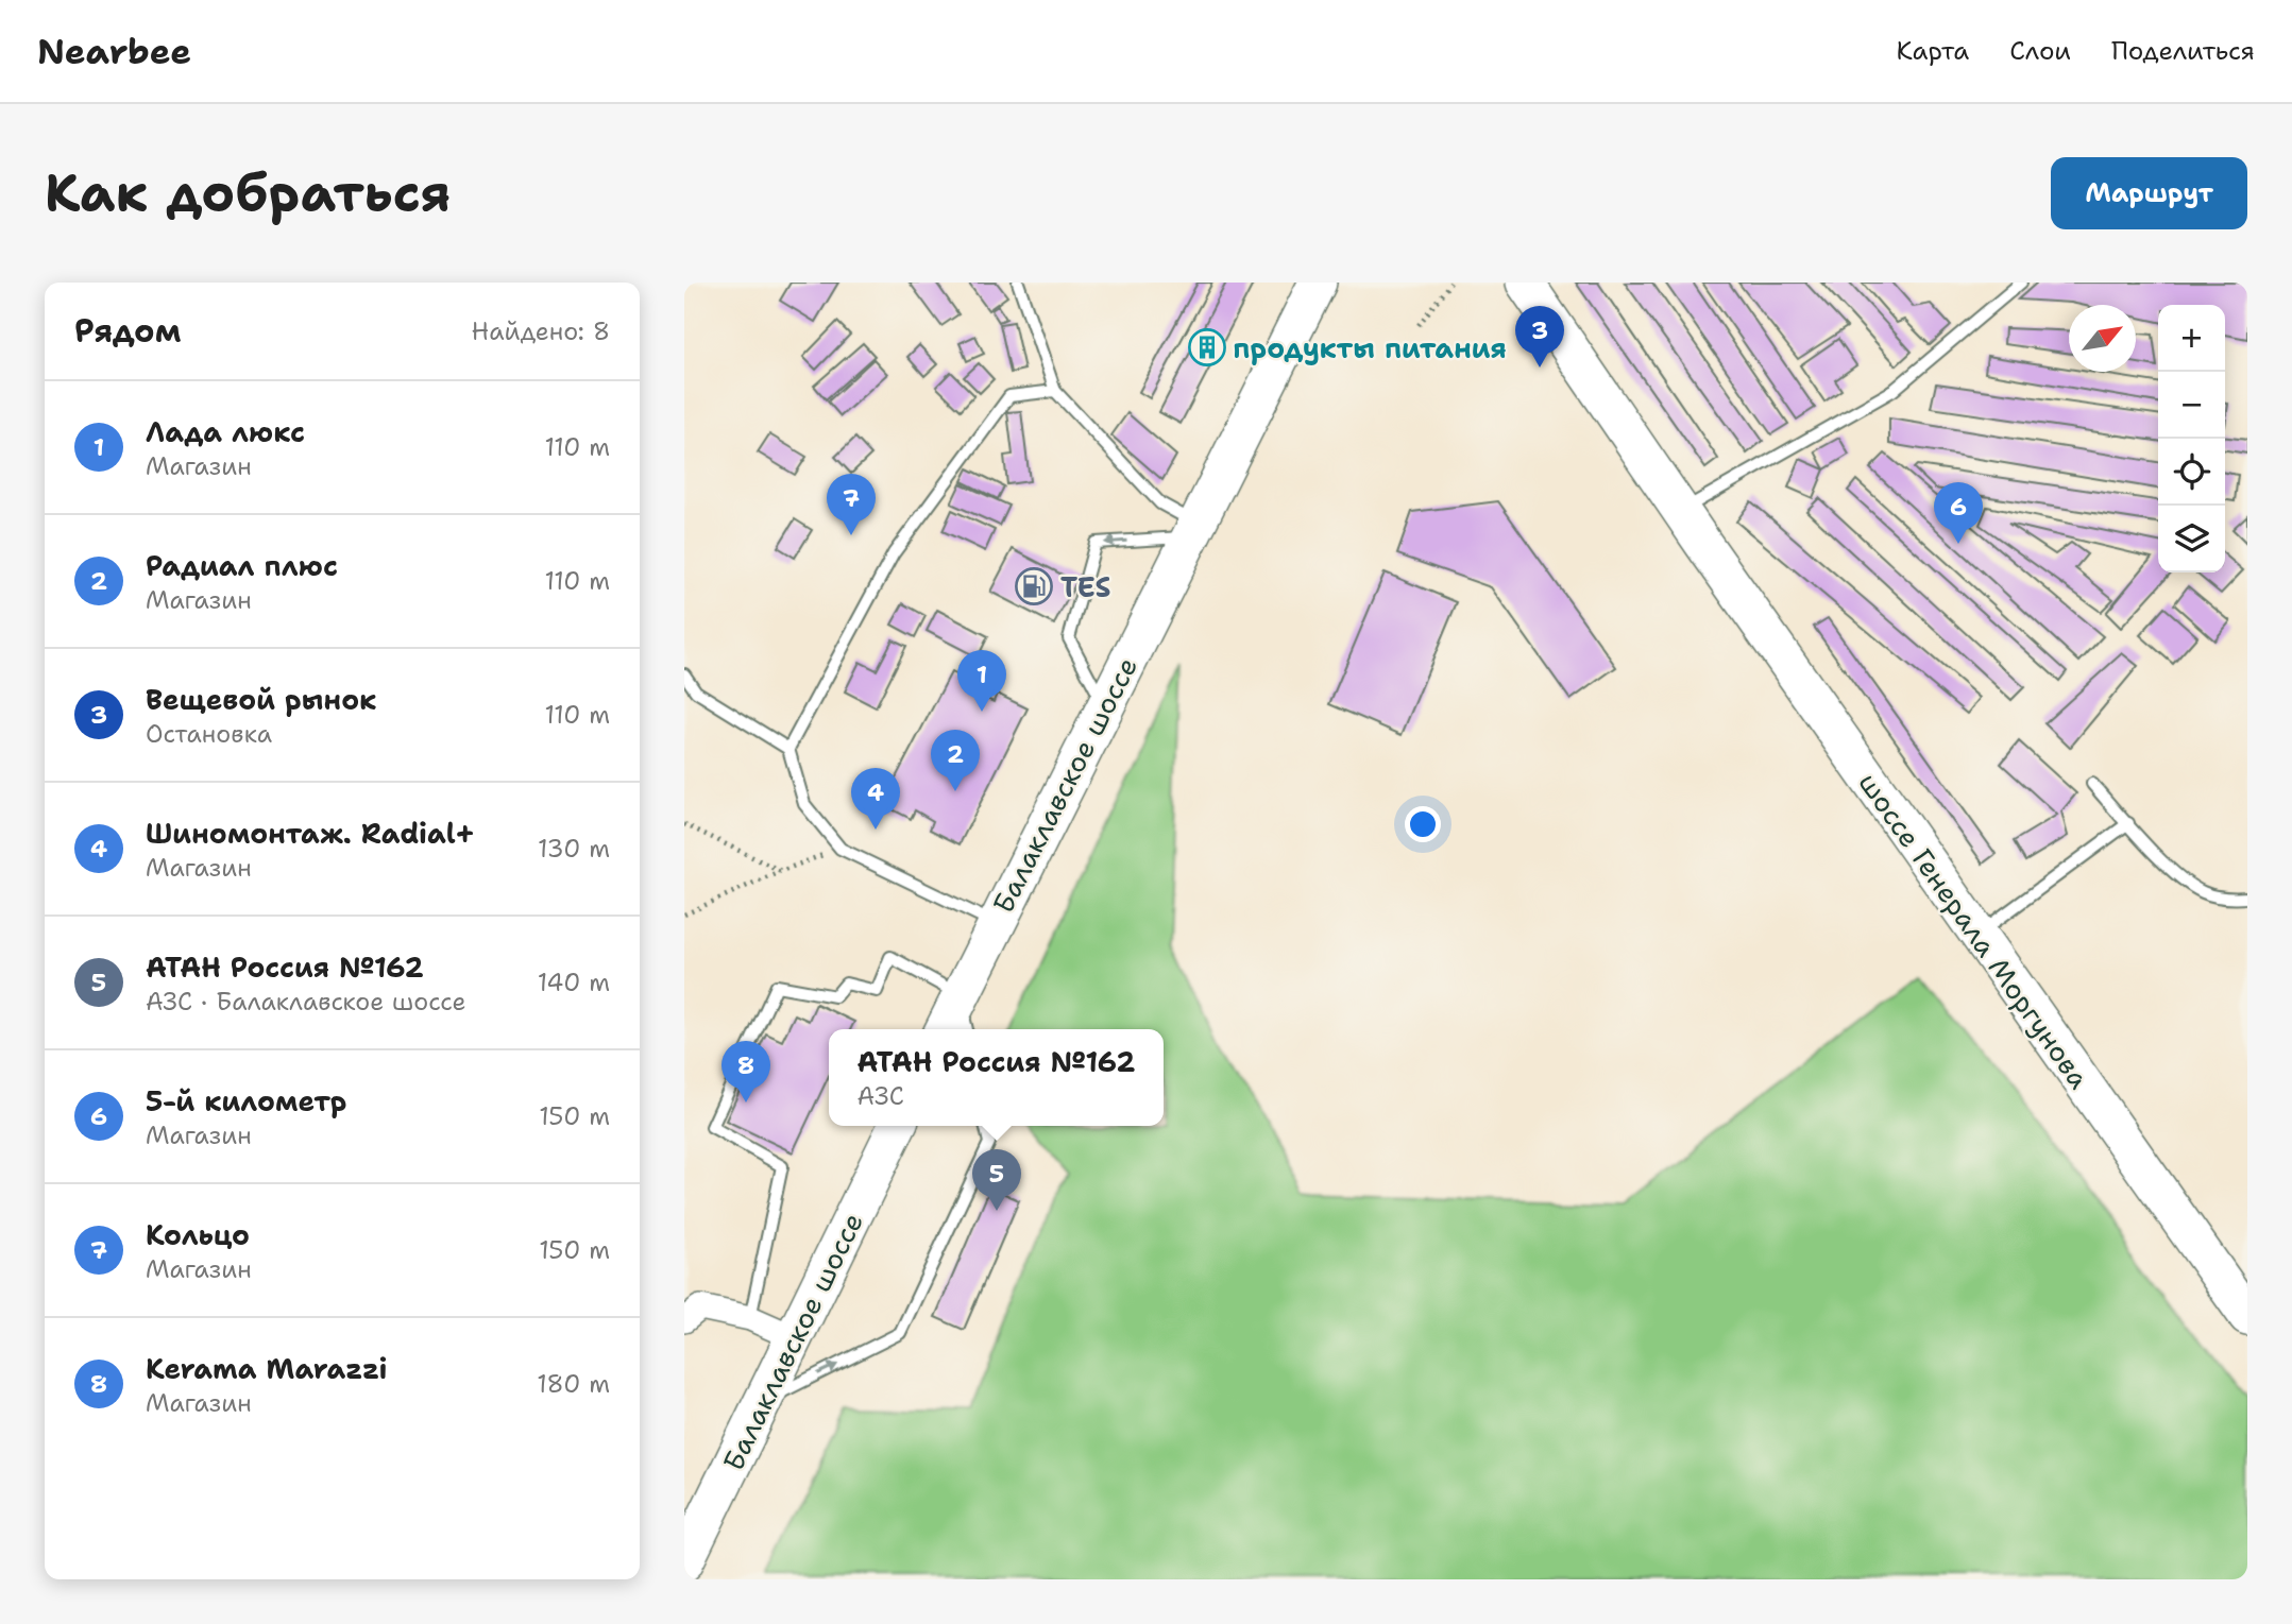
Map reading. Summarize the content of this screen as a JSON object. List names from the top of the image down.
{
  "streets": {
    "main road": ["Балаклавское шоссе", "шоссе Генерала Моргунова"]
  },
  "places": {
    "building": ["продукты питания"],
    "fuel station": ["TES"]
  },
  "north": "top right",
  "page": {
    "header": "Nearbee",
    "nav": ["Карта", "Слои", "Поделиться"],
    "buttons": "Маршрут",
    "title": "Как добраться",
    "heading": ["Рядом", "Найдено: 8"],
    "map_buttons": ["+", "−"],
    "pins": [
      "3",
      "7",
      "6",
      "1",
      "2",
      "4",
      "8",
      "5"
    ],
    "list": [
      {
        "mark": "1",
        "name": "Лада люкс",
        "note": "Магазин",
        "value": "110 m"
      },
      {
        "mark": "2",
        "name": "Радиал плюс",
        "note": "Магазин",
        "value": "110 m"
      },
      {
        "mark": "3",
        "name": "Вещевой рынок",
        "note": "Остановка",
        "value": "110 m"
      },
      {
        "mark": "4",
        "name": "Шиномонтаж. Radial+",
        "note": "Магазин",
        "value": "130 m"
      },
      {
        "mark": "5",
        "name": "АТАН Россия №162",
        "note": "АЗС · Балаклавское шоссе",
        "value": "140 m"
      },
      {
        "mark": "6",
        "name": "5-й километр",
        "note": "Магазин",
        "value": "150 m"
      },
      {
        "mark": "7",
        "name": "Кольцо",
        "note": "Магазин",
        "value": "150 m"
      },
      {
        "mark": "8",
        "name": "Kerama Marazzi",
        "note": "Магазин",
        "value": "180 m"
      }
    ],
    "popup": ["АТАН Россия №162", "АЗС"]
  }
}
